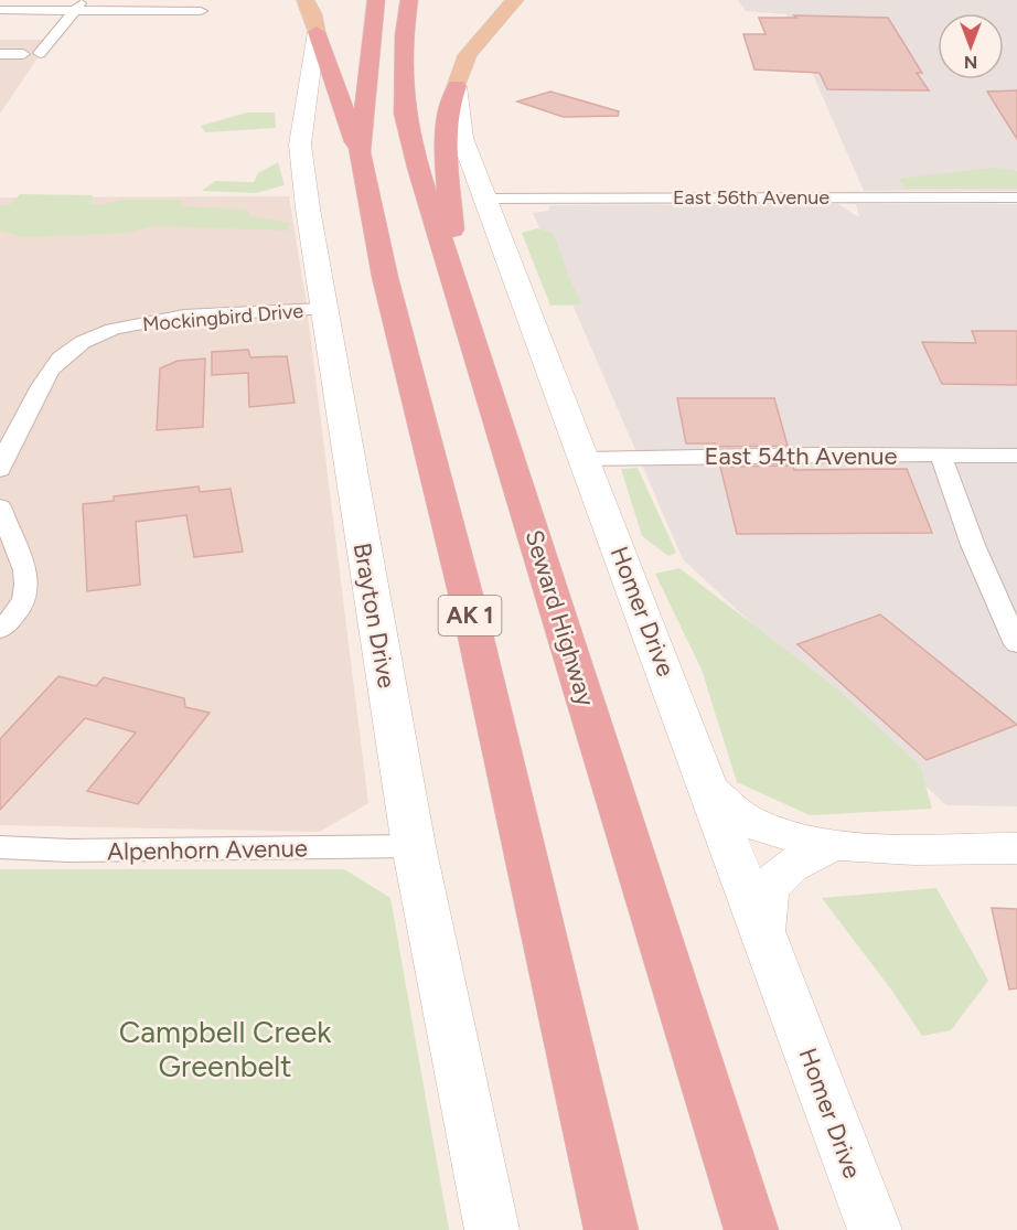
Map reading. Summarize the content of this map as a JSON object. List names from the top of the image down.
{
  "streets": {
    "highway": ["AK 1", "Seward Highway"],
    "main road": ["Homer Drive", "Brayton Drive"],
    "street": [
      "East 56th Avenue",
      "Mockingbird Drive",
      "East 54th Avenue",
      "Alpenhorn Avenue"
    ]
  },
  "crossings": [
    ["East 56th Avenue", "Homer Drive"],
    ["Mockingbird Drive", "Brayton Drive"],
    ["East 54th Avenue", "Homer Drive"],
    ["Brayton Drive", "Alpenhorn Avenue"]
  ],
  "parks": ["Campbell Creek Greenbelt"],
  "north": "bottom"
}
